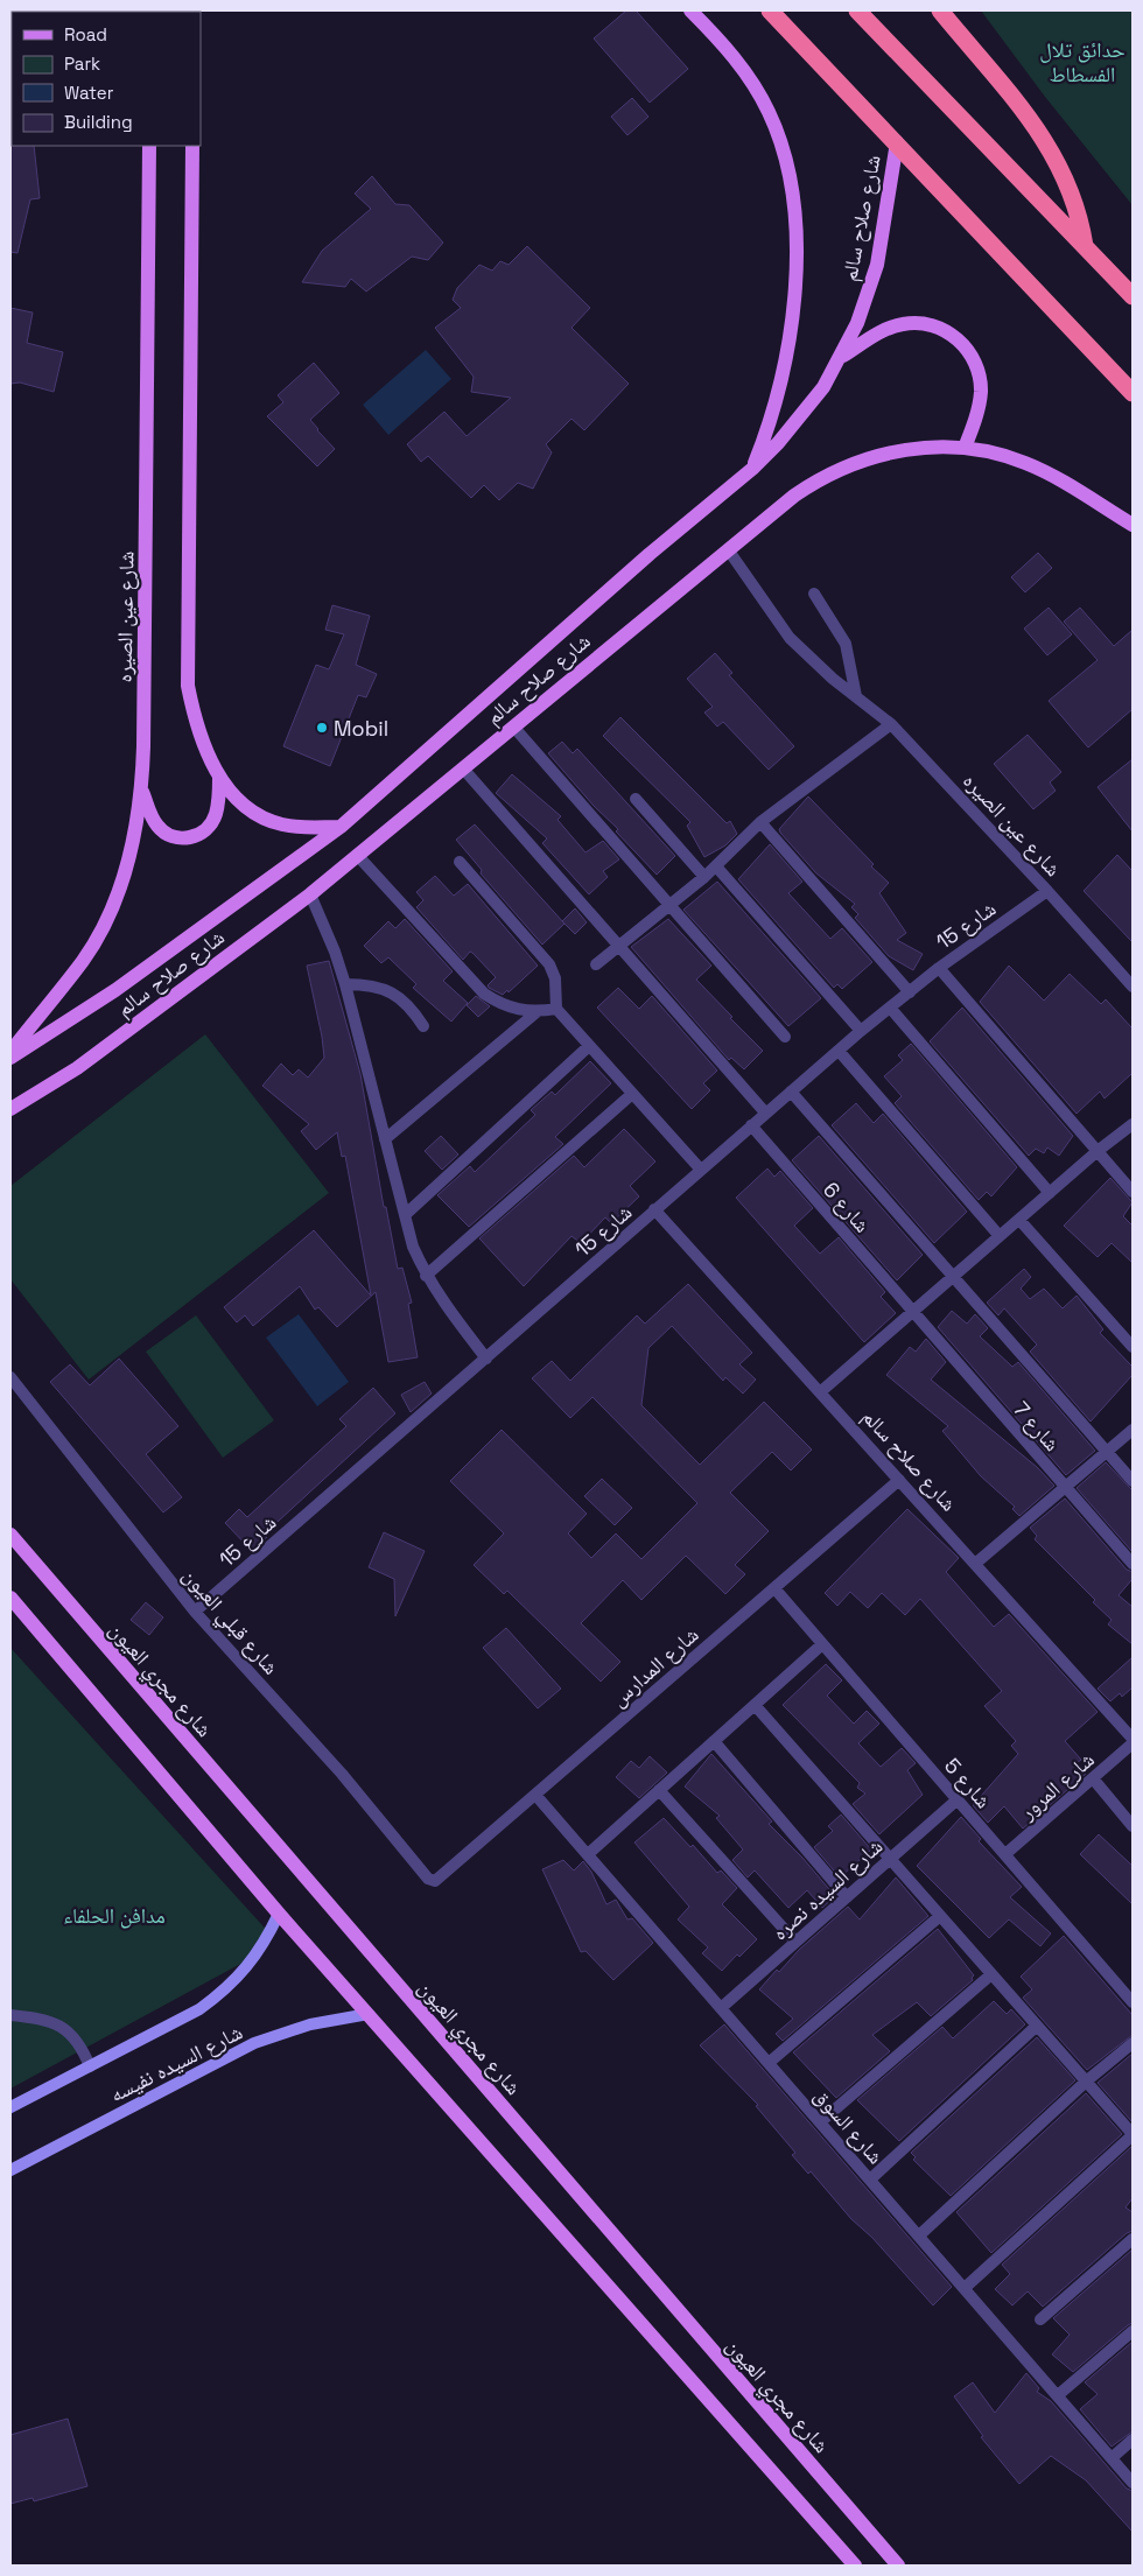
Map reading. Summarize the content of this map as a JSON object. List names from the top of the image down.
{
  "streets": {
    "highway": ["شارع صلاح سالم"],
    "main road": ["شارع عين الصيره", "شارع مجري العيون"],
    "street": [
      "شارع 15",
      "شارع 6",
      "شارع 7",
      "شارع قبلي العيون",
      "شارع المدارس",
      "شارع 5",
      "شارع المرور",
      "شارع السيده نصره",
      "شارع السيده نفيسه",
      "شارع السوق"
    ]
  },
  "crossings": [
    ["شارع صلاح سالم", "شارع عين الصيره"],
    ["شارع صلاح سالم", "شارع 15"],
    ["شارع صلاح سالم", "شارع المدارس"],
    ["شارع صلاح سالم", "شارع المرور"],
    ["شارع عين الصيره", "شارع 15"],
    ["شارع 15", "شارع 6"],
    ["شارع 15", "شارع قبلي العيون"],
    ["شارع 6", "شارع 7"],
    ["شارع قبلي العيون", "شارع المدارس"],
    ["شارع المدارس", "شارع 5"],
    ["شارع المدارس", "شارع السوق"],
    ["شارع 5", "شارع المرور"],
    ["شارع 5", "شارع السيده نصره"],
    ["شارع السيده نصره", "شارع السوق"]
  ],
  "parks": ["حدائق تلال الفسطاط", "مدافن الحلفاء"],
  "places": ["Mobil"],
  "legend": [
    "Road",
    "Park",
    "Water",
    "Building"
  ]
}
